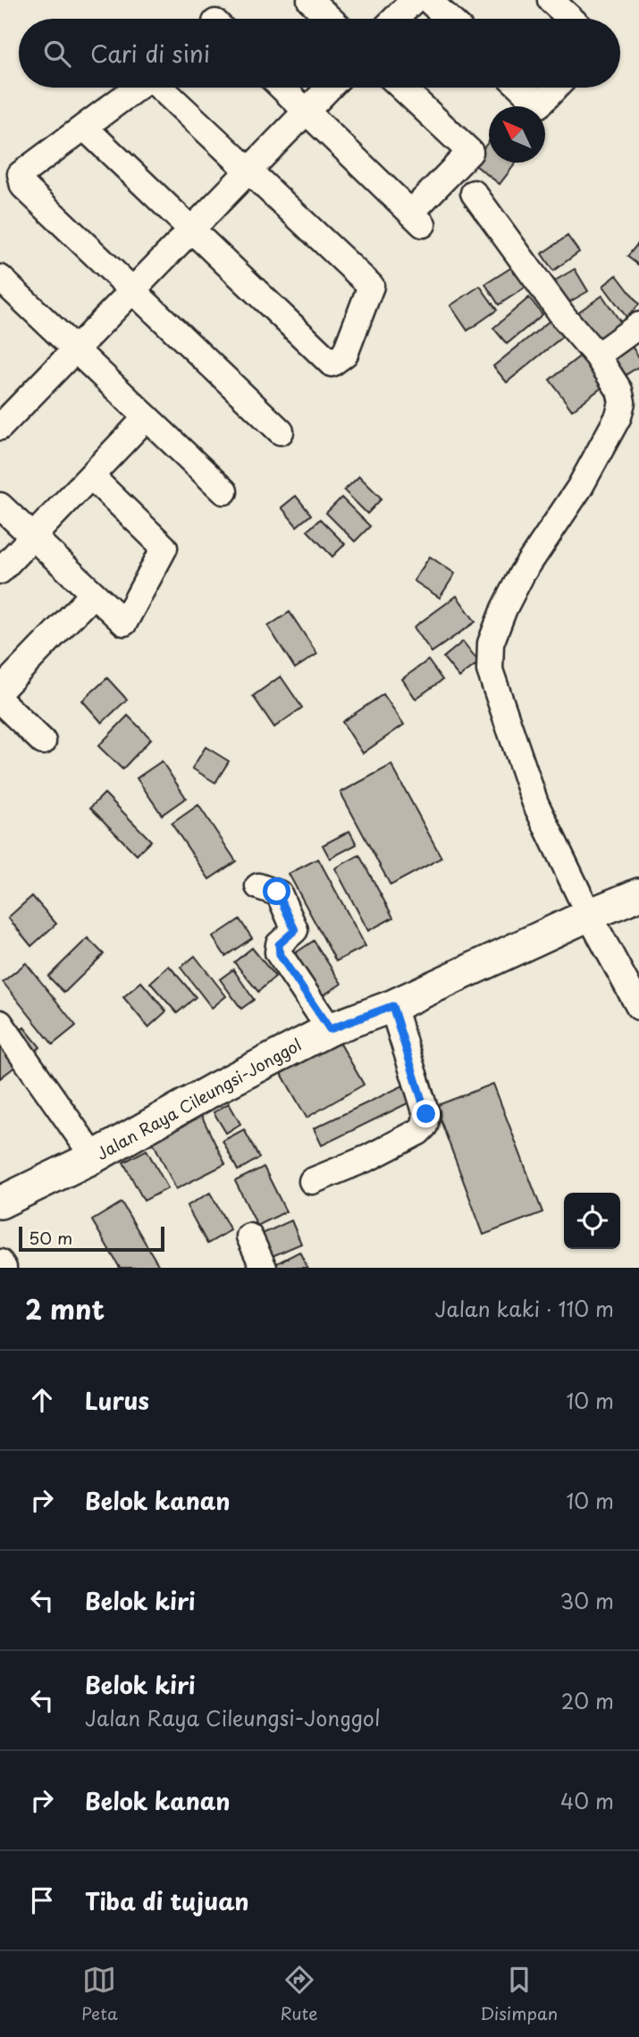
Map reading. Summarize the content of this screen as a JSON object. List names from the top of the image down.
{
  "streets": {
    "main road": ["Jalan Raya Cileungsi-Jonggol"]
  },
  "scale_bar": "50 m",
  "north": "top left",
  "page": {
    "search": "Cari di sini",
    "scale": "50 m",
    "heading": ["2 mnt", "Jalan kaki · 110 m"],
    "list": [
      ["Lurus", "10 m"],
      ["Belok kanan", "10 m"],
      ["Belok kiri", "30 m"],
      ["Belok kiri", "Jalan Raya Cileungsi-Jonggol", "20 m"],
      ["Belok kanan", "40 m"],
      "Tiba di tujuan"
    ],
    "nav": ["Peta", "Rute", "Disimpan"]
  }
}
